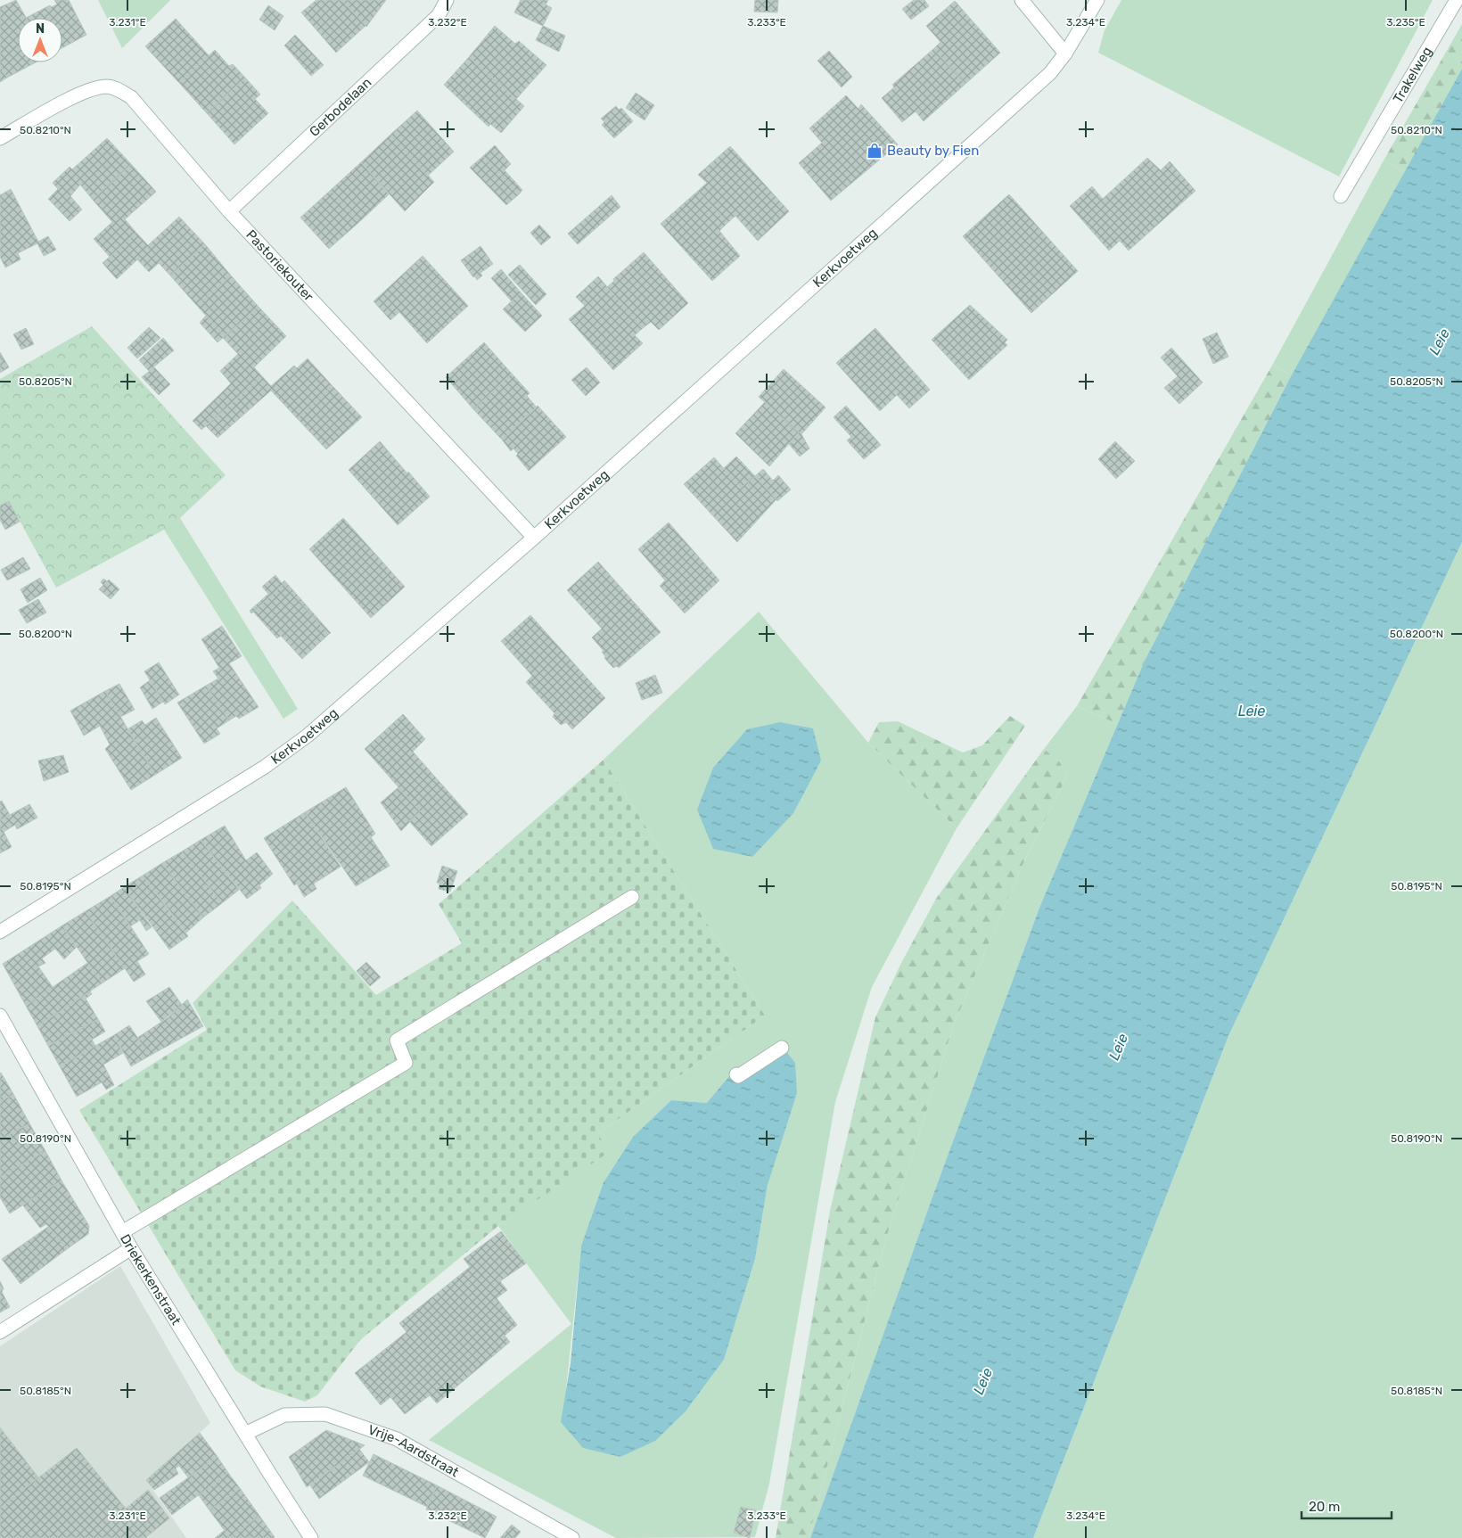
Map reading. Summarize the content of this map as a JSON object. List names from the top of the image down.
{
  "streets": {
    "street": [
      "Trakelweg",
      "Gerbodelaan",
      "Kerkvoetweg",
      "Pastoriekouter",
      "Driekerkenstraat",
      "Vrije-Aardstraat"
    ]
  },
  "crossings": [
    ["Gerbodelaan", "Pastoriekouter"],
    ["Kerkvoetweg", "Pastoriekouter"],
    ["Driekerkenstraat", "Vrije-Aardstraat"]
  ],
  "water": ["Leie"],
  "places": {
    "shop": ["Beauty by Fien"]
  },
  "scale_bar": "20 m",
  "north": "top",
  "coordinates": [
    "3.231°E",
    "3.232°E",
    "3.233°E",
    "3.234°E",
    "3.235°E",
    "50.8210°N",
    "50.8205°N",
    "50.8200°N",
    "50.8195°N",
    "50.8190°N",
    "50.8185°N"
  ]
}
